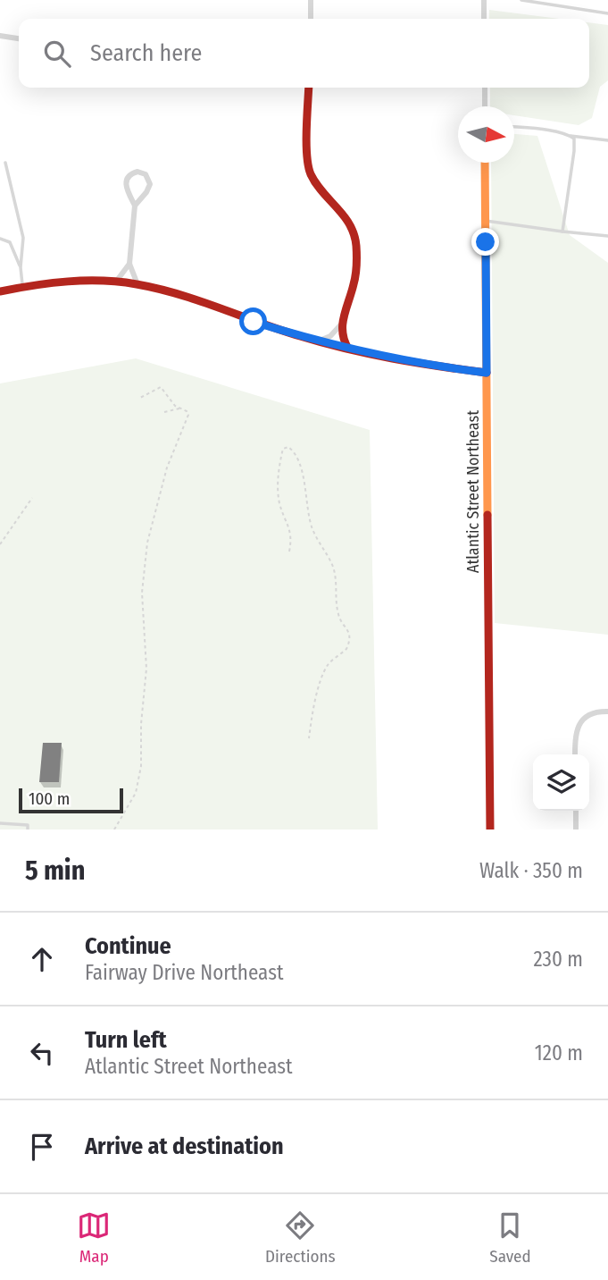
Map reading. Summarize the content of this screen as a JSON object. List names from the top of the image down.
{
  "streets": {
    "street": ["Atlantic Street Northeast"]
  },
  "scale_bar": "100 m",
  "north": "right",
  "page": {
    "search": "Search here",
    "scale": "100 m",
    "heading": ["5 min", "Walk · 350 m"],
    "list": [
      ["Continue", "Fairway Drive Northeast", "230 m"],
      ["Turn left", "Atlantic Street Northeast", "120 m"],
      "Arrive at destination"
    ],
    "nav": ["Map", "Directions", "Saved"]
  }
}
